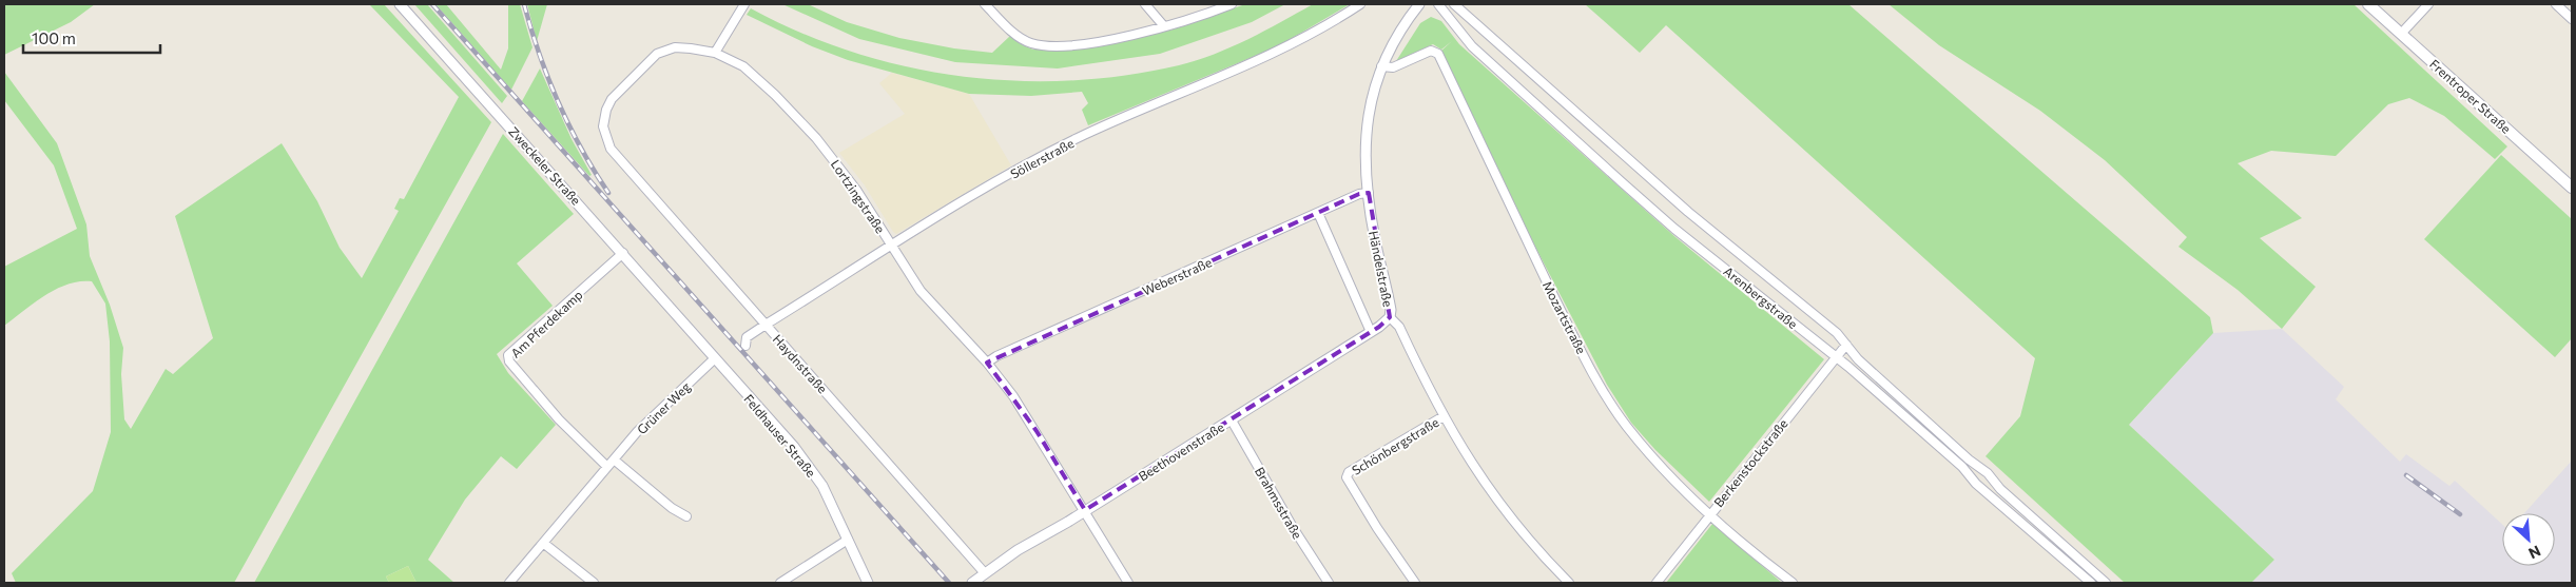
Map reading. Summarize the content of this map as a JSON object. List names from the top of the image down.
{
  "streets": {
    "main road": ["Frentroper Straße"],
    "street": [
      "Söllerstraße",
      "Zweckeler Straße",
      "Lortzingstraße",
      "Händelstraße",
      "Weberstraße",
      "Arenbergstraße",
      "Mozartstraße",
      "Am Pferdekamp",
      "Haydnstraße",
      "Grüner Weg",
      "Feldhauser Straße",
      "Schönbergstraße",
      "Beethovenstraße",
      "Berkenstockstraße",
      "Brahmsstraße"
    ]
  },
  "crossings": [
    ["Söllerstraße", "Lortzingstraße"],
    ["Söllerstraße", "Haydnstraße"],
    ["Zweckeler Straße", "Am Pferdekamp"],
    ["Zweckeler Straße", "Feldhauser Straße"],
    ["Lortzingstraße", "Weberstraße"],
    ["Lortzingstraße", "Haydnstraße"],
    ["Lortzingstraße", "Beethovenstraße"],
    ["Händelstraße", "Weberstraße"],
    ["Händelstraße", "Mozartstraße"],
    ["Händelstraße", "Schönbergstraße"],
    ["Händelstraße", "Beethovenstraße"],
    ["Arenbergstraße", "Berkenstockstraße"],
    ["Mozartstraße", "Berkenstockstraße"],
    ["Am Pferdekamp", "Grüner Weg"],
    ["Haydnstraße", "Beethovenstraße"],
    ["Grüner Weg", "Feldhauser Straße"],
    ["Beethovenstraße", "Brahmsstraße"]
  ],
  "scale_bar": "100 m",
  "north": "bottom right"
}
